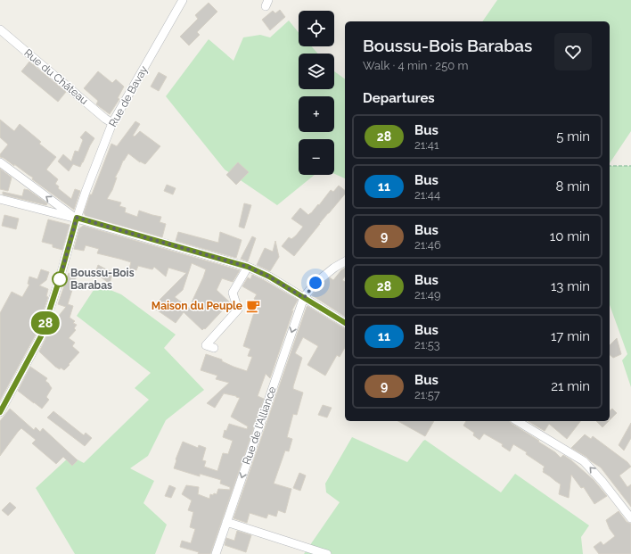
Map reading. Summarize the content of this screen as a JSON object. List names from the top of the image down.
{
  "streets": {
    "street": ["Rue du Château", "Rue de Bavay", "Rue de l'Alliance"]
  },
  "crossings": [
    ["Rue du Château", "Rue de Bavay"]
  ],
  "one_way": ["Rue de l'Alliance"],
  "places": {
    "other": ["Boussu-Bois Barabas"],
    "cafe": ["Maison du Peuple"]
  },
  "lines": ["bus line 28"],
  "page": {
    "on_map": "28",
    "map_buttons": ["+", "−"],
    "heading": [
      ["Boussu-Bois Barabas", "Walk · 4 min · 250 m"],
      "Departures"
    ],
    "list": [
      {
        "mark": "28",
        "name": "Bus",
        "note": "21:41",
        "value": "5 min"
      },
      {
        "mark": "11",
        "name": "Bus",
        "note": "21:44",
        "value": "8 min"
      },
      {
        "mark": "9",
        "name": "Bus",
        "note": "21:46",
        "value": "10 min"
      },
      {
        "mark": "28",
        "name": "Bus",
        "note": "21:49",
        "value": "13 min"
      },
      {
        "mark": "11",
        "name": "Bus",
        "note": "21:53",
        "value": "17 min"
      },
      {
        "mark": "9",
        "name": "Bus",
        "note": "21:57",
        "value": "21 min"
      }
    ]
  }
}
